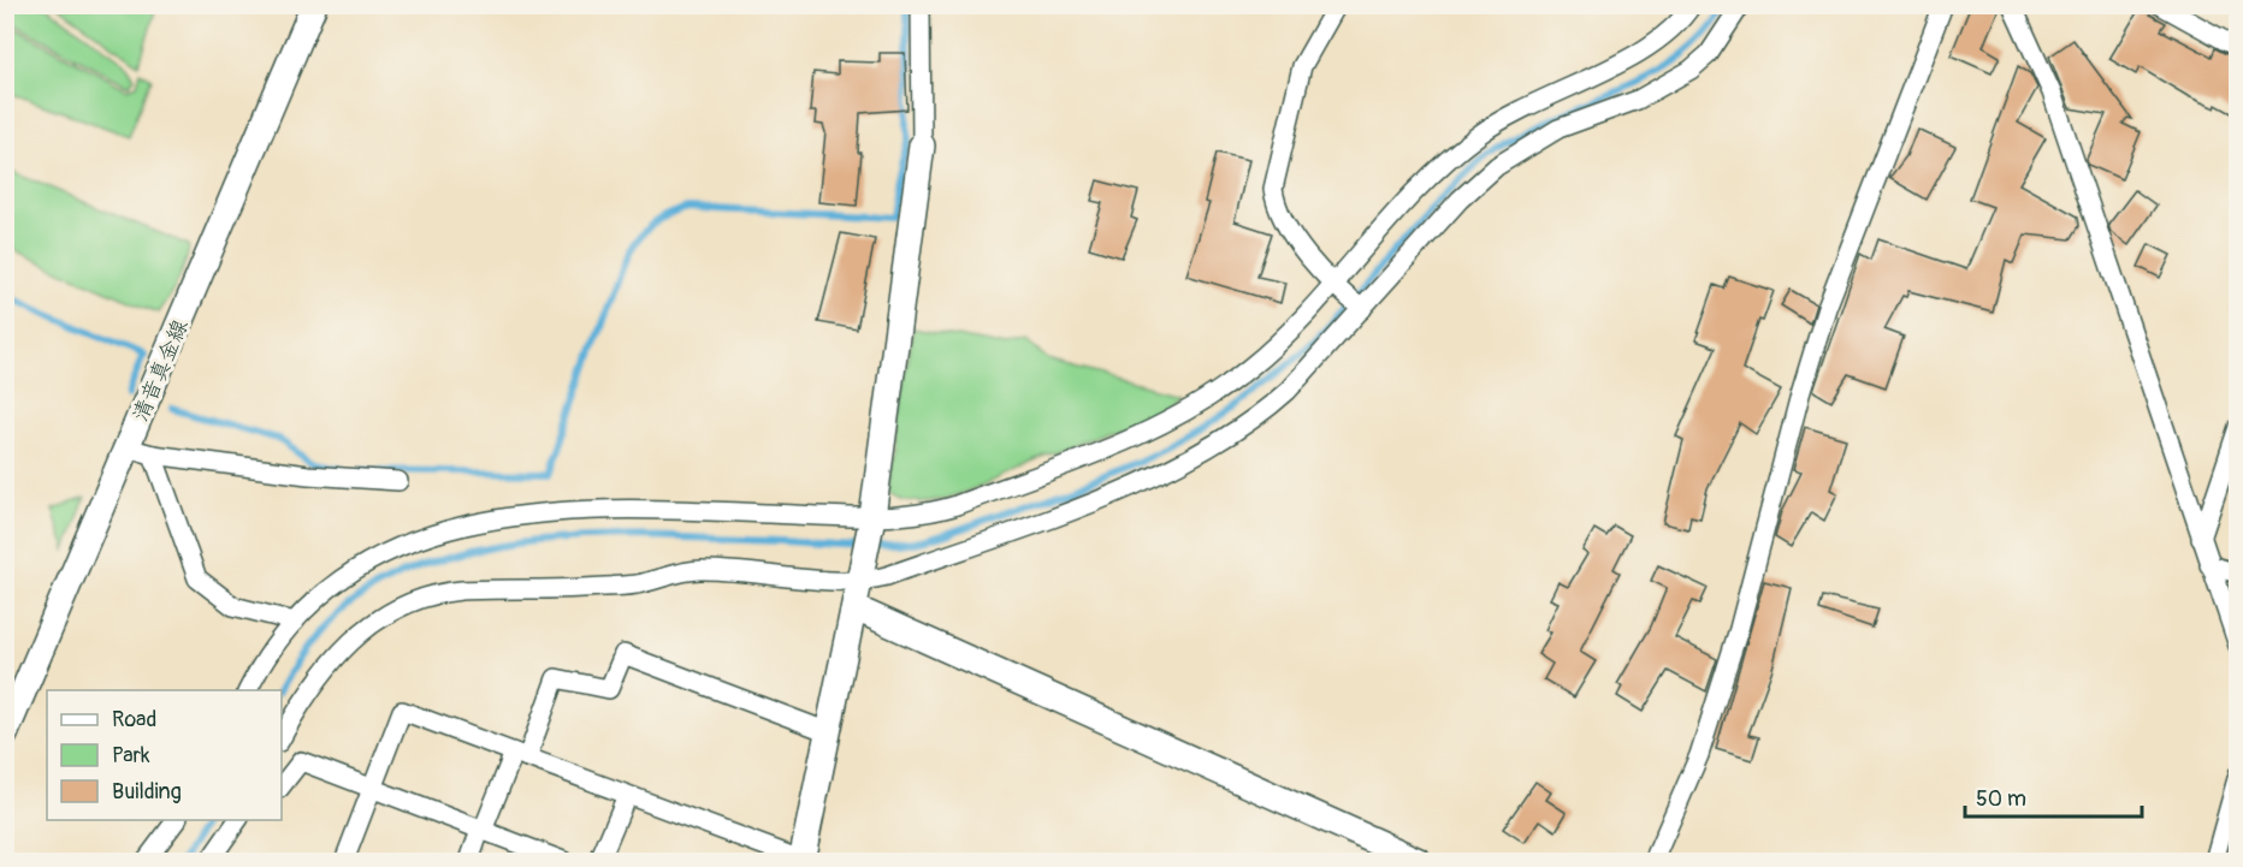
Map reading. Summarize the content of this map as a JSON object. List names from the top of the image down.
{
  "streets": {
    "street": ["清音真金線"]
  },
  "legend": ["Road", "Park", "Building"],
  "scale_bar": "50 m"
}
